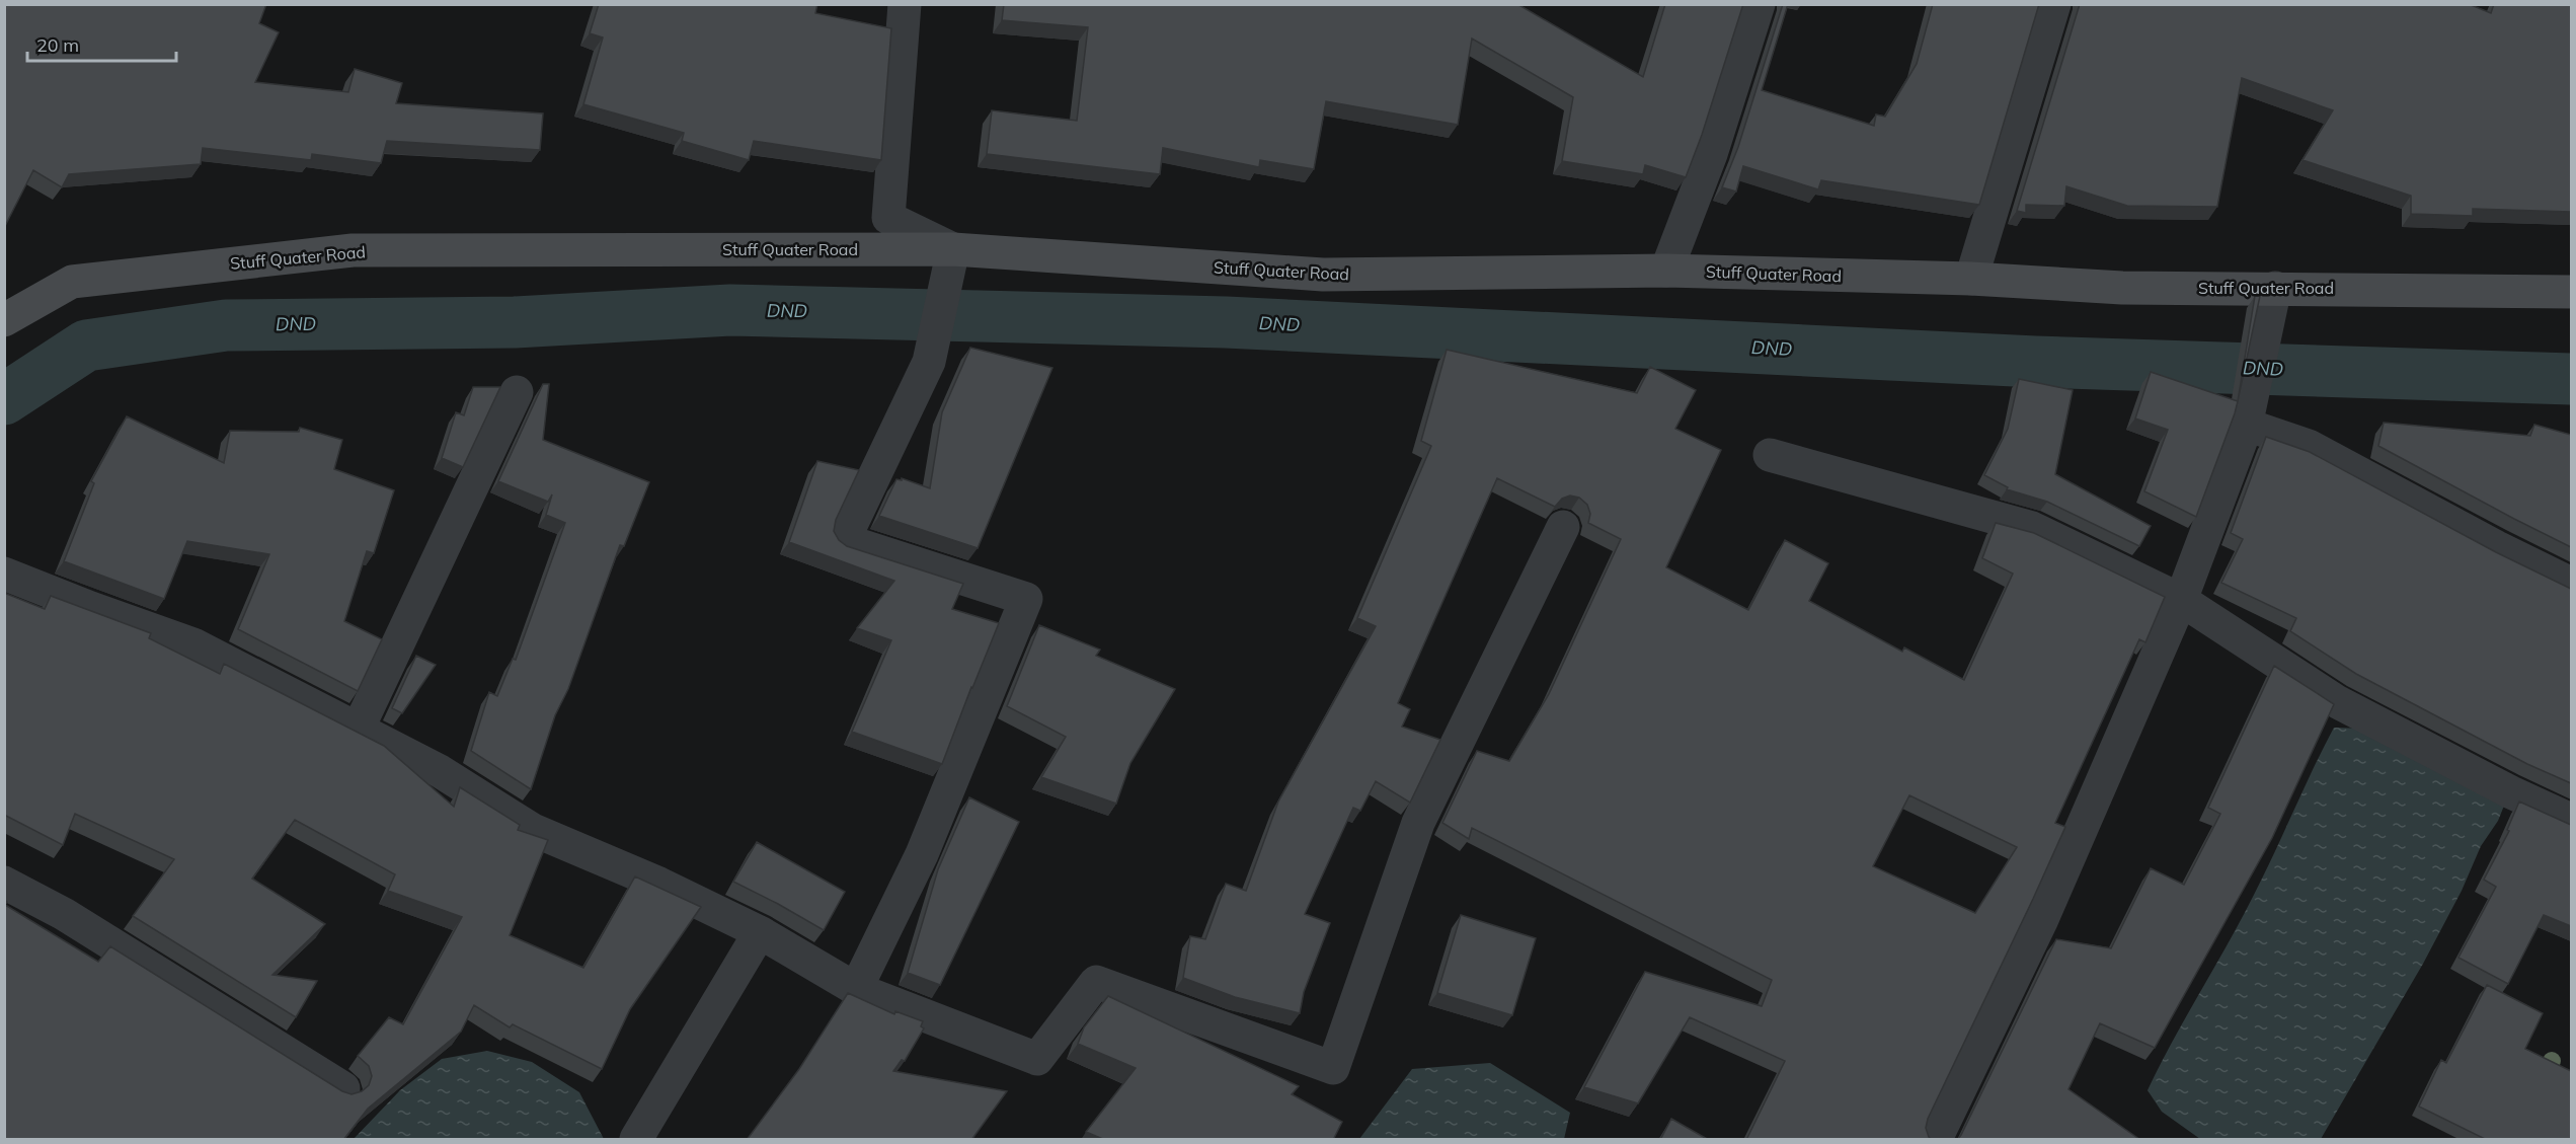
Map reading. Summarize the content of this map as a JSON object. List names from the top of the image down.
{
  "streets": {
    "street": ["Stuff Quater Road"]
  },
  "water": ["DND"],
  "scale_bar": "20 m"
}
